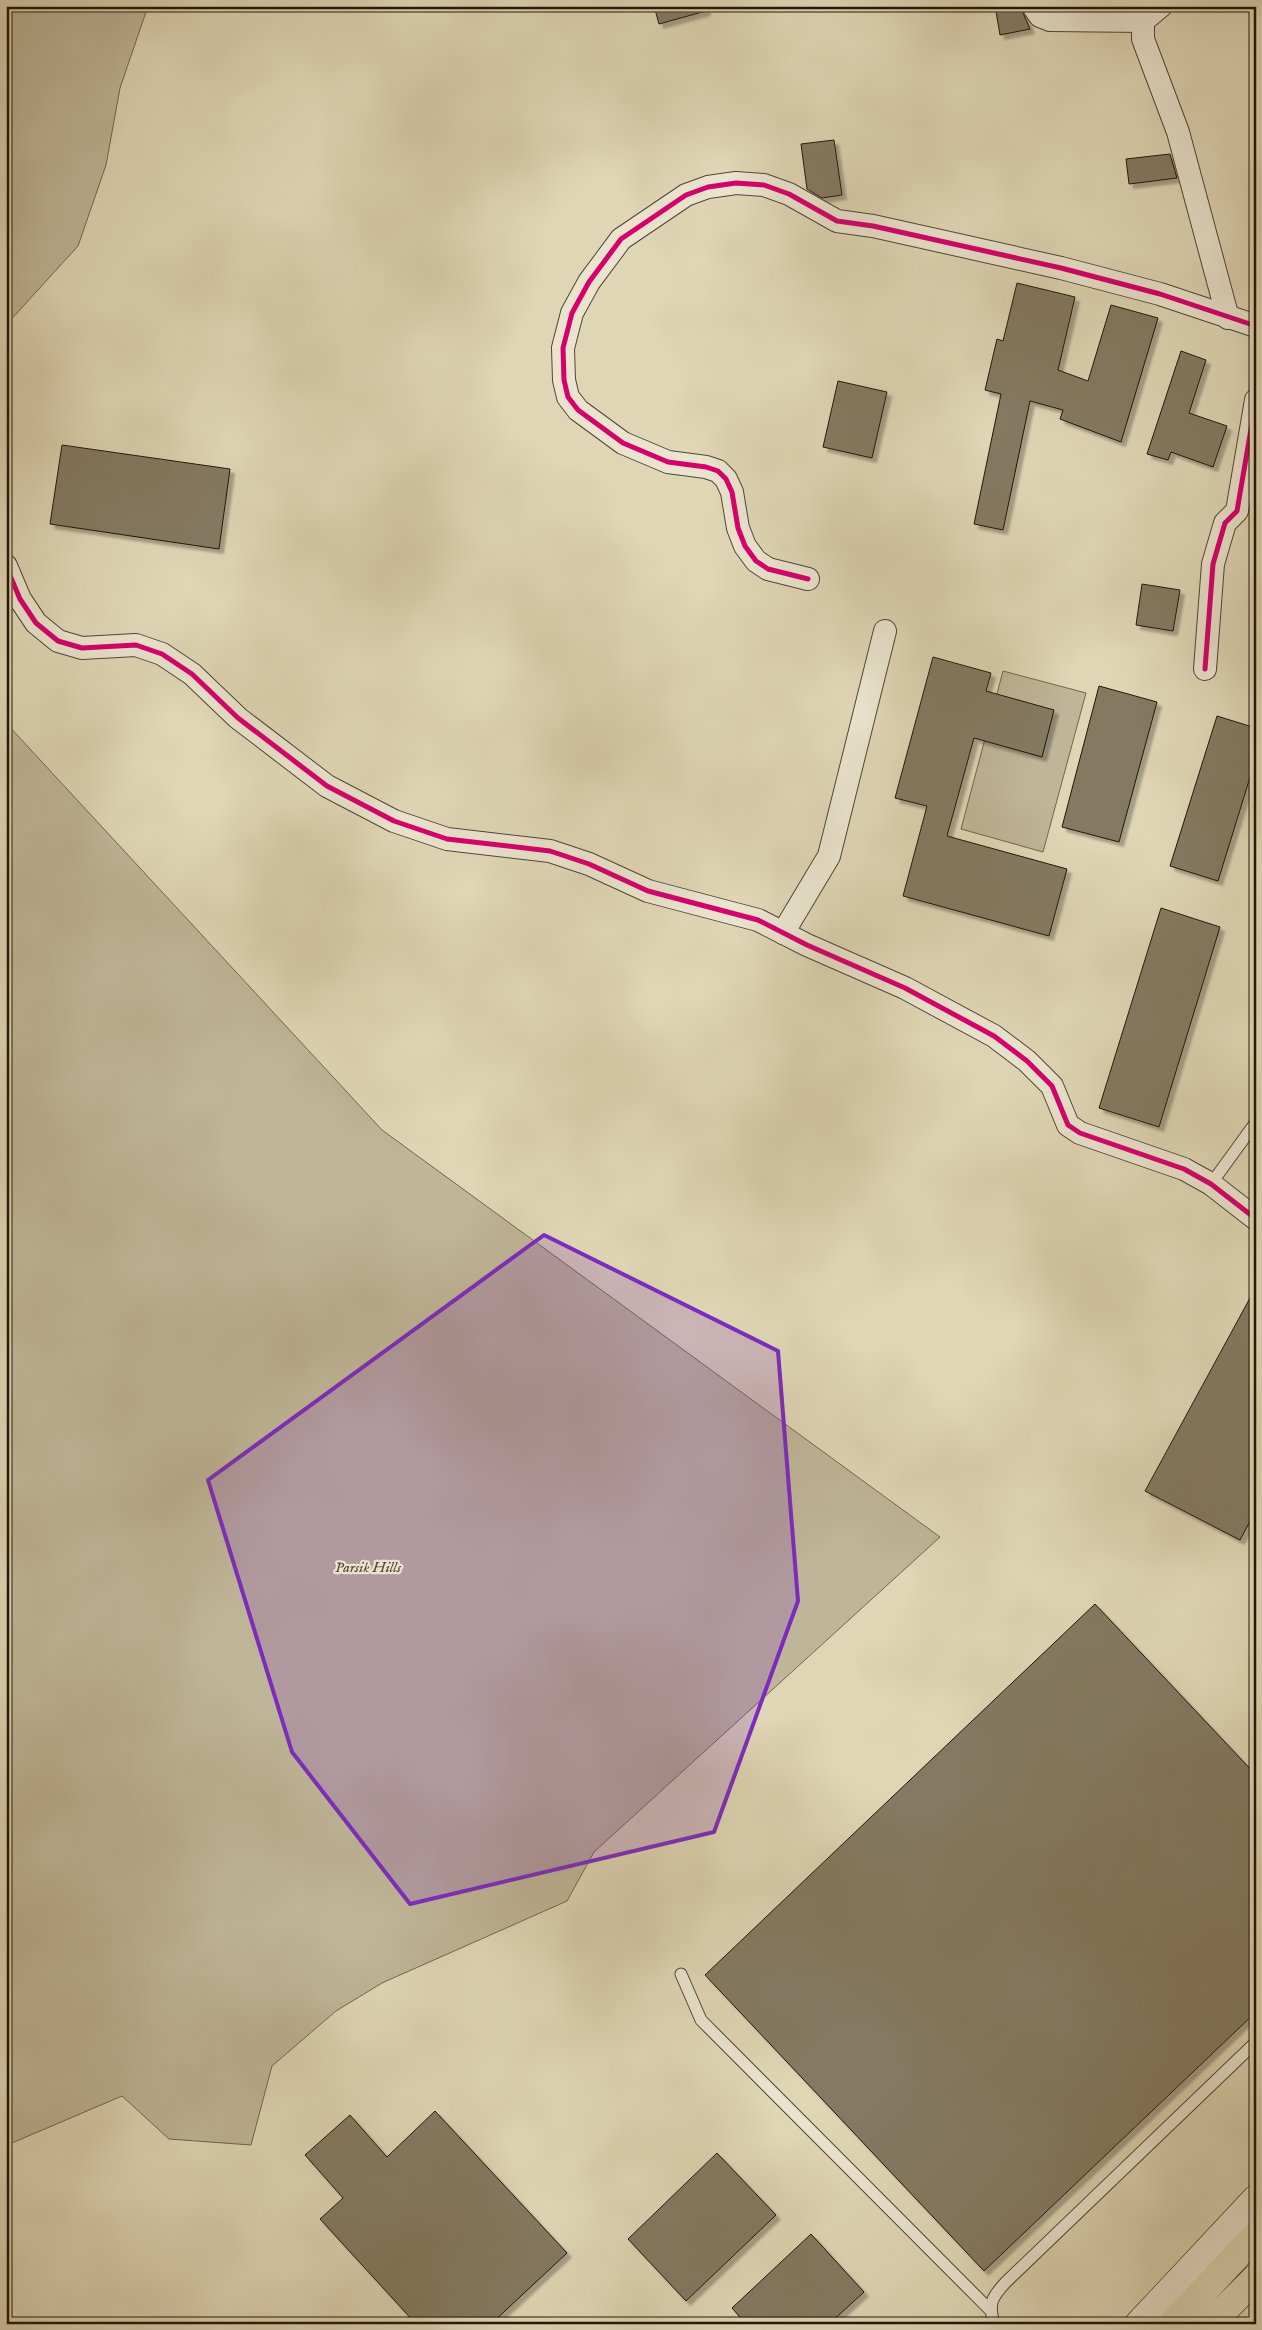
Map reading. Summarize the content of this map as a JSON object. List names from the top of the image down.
{
  "parks": ["Parsik Hills"]
}
